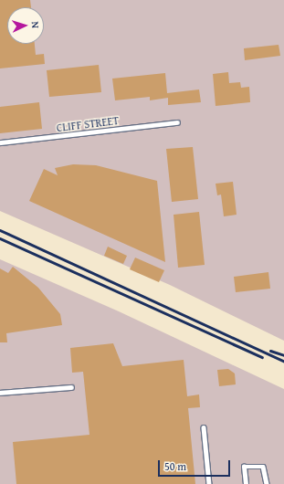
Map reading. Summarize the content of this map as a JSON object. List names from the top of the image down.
{
  "streets": {
    "lane": ["CLIFF STREET"]
  },
  "scale_bar": "50 m",
  "north": "right"
}
